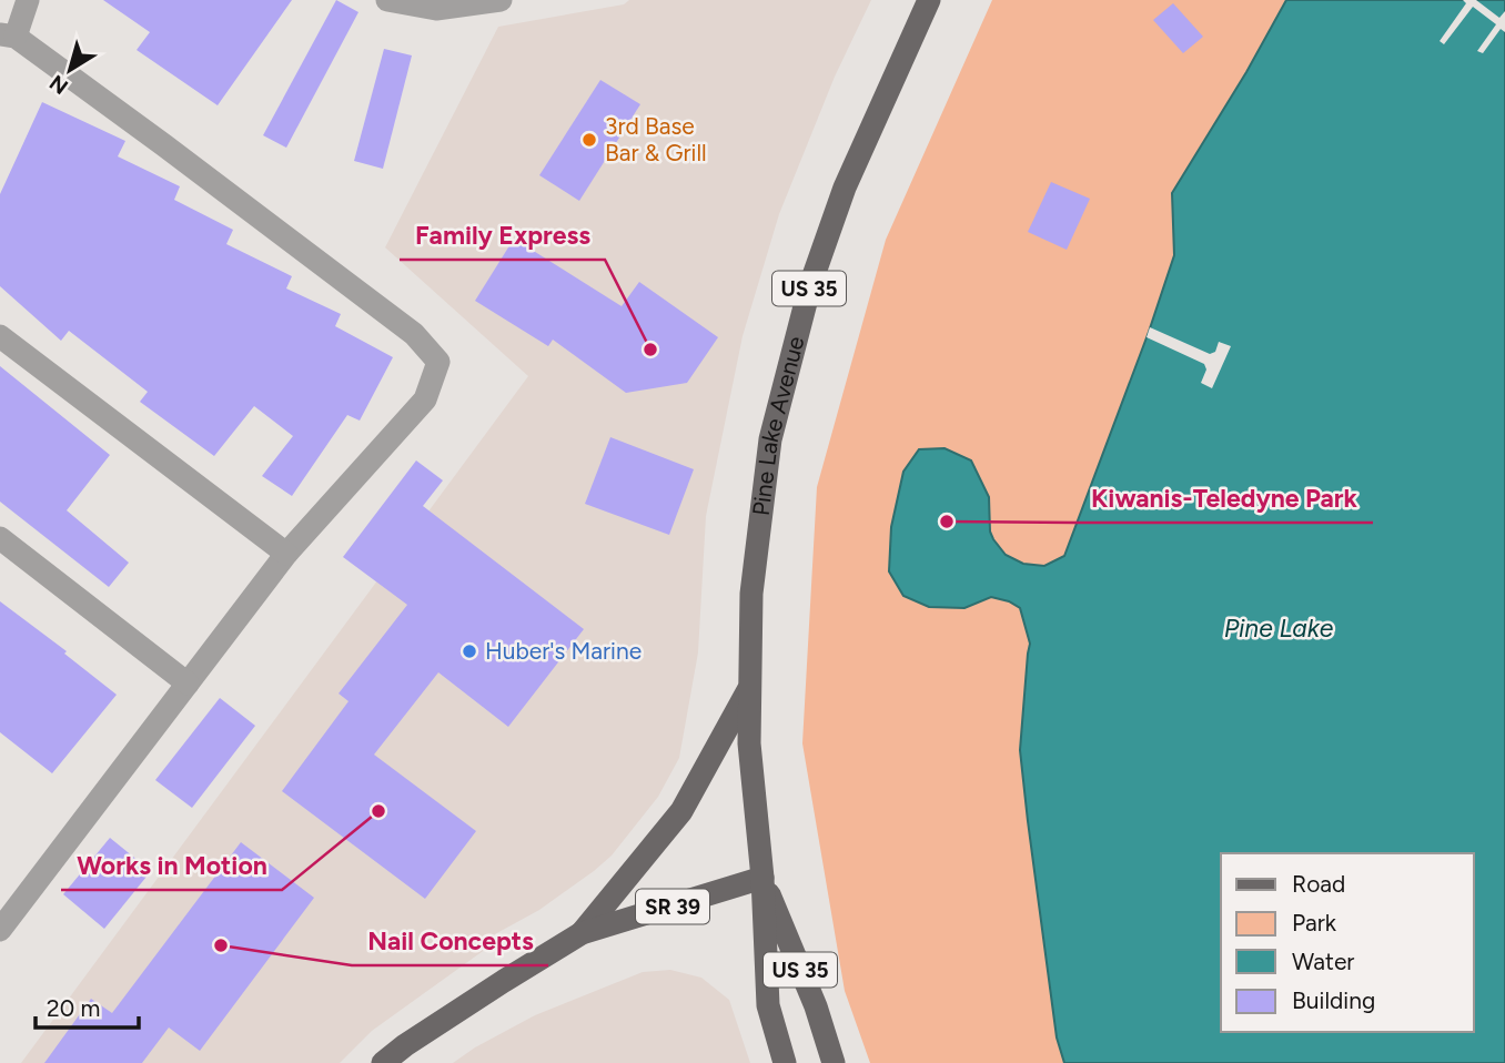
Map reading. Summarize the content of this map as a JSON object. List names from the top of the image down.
{
  "streets": {
    "main road": ["US 35", "Pine Lake Avenue", "SR 39"]
  },
  "crossings": [
    ["Pine Lake Avenue", "SR 39"]
  ],
  "water": ["Pine Lake"],
  "places": [
    "3rd Base Bar & Grill",
    "Family Express",
    "Kiwanis-Teledyne Park",
    "Huber's Marine",
    "Works in Motion",
    "Nail Concepts"
  ],
  "legend": [
    "Road",
    "Park",
    "Water",
    "Building"
  ],
  "scale_bar": "20 m",
  "north": "bottom left"
}
